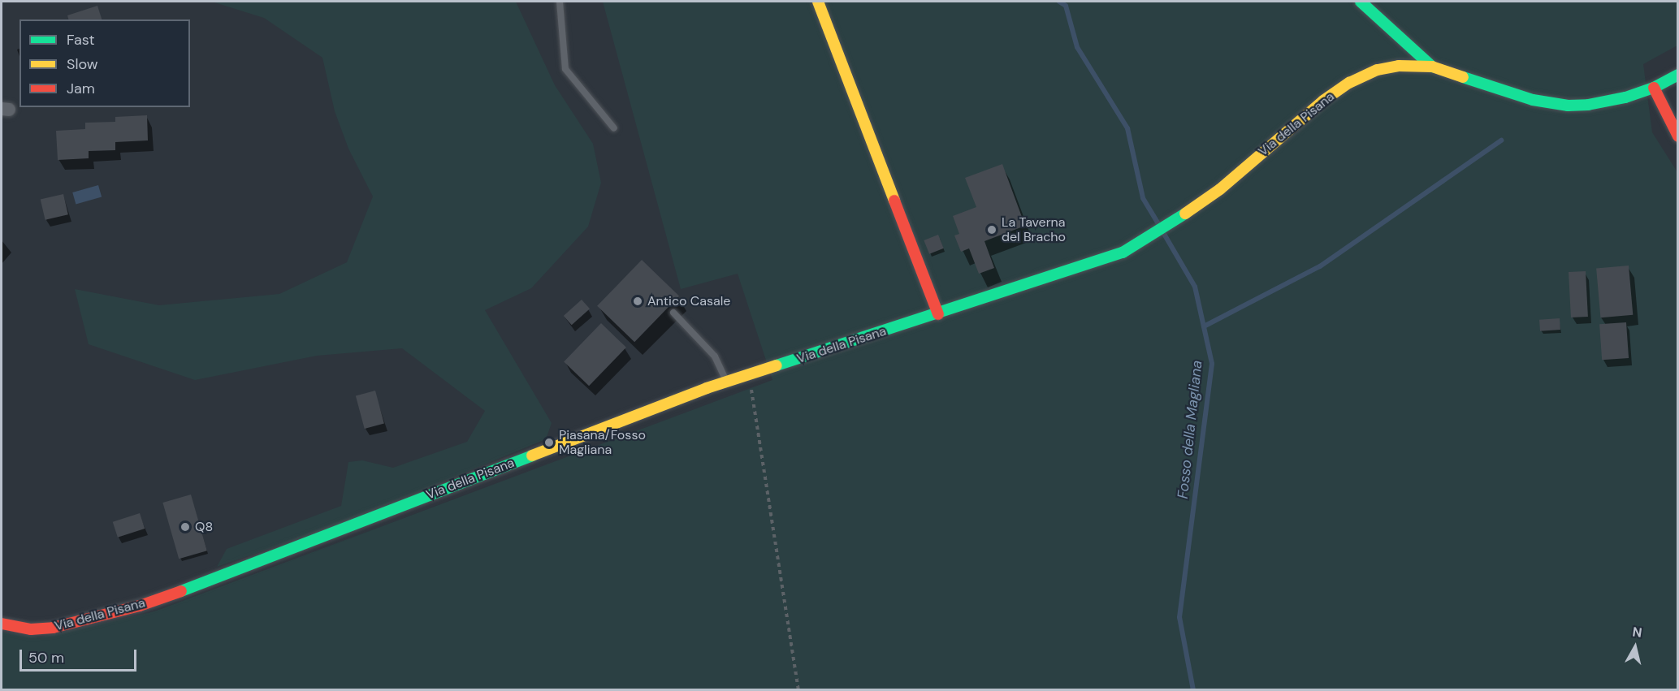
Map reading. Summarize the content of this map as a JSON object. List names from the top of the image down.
{
  "streets": {
    "main road": ["Via della Pisana"]
  },
  "water": ["Fosso della Magliana"],
  "places": [
    "La Taverna del Bracho",
    "Antico Casale",
    "Piasana/Fosso Magliana",
    "Q8"
  ],
  "legend": ["Fast", "Slow", "Jam"],
  "scale_bar": "50 m",
  "north": "top"
}
